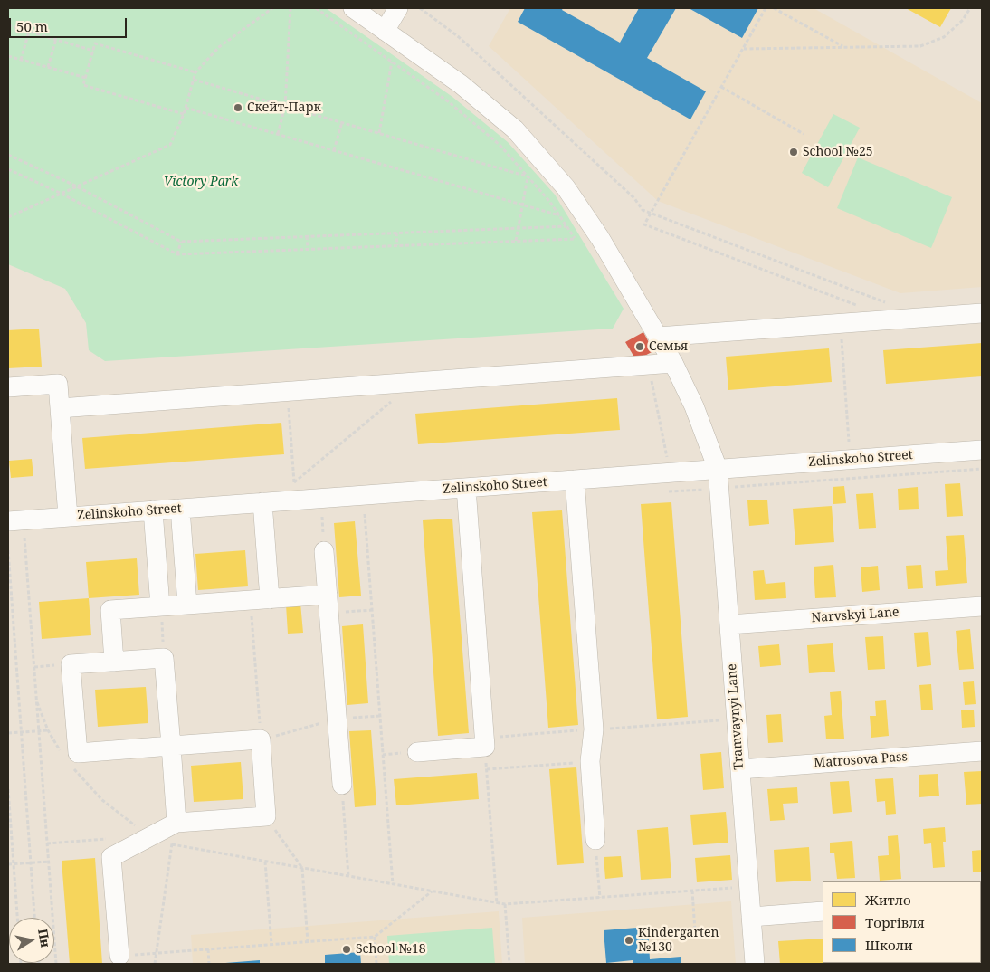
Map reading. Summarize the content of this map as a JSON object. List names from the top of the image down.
{
  "streets": {
    "street": [
      "Zelinskoho Street",
      "Narvskyi Lane",
      "Tramvaynyi Lane",
      "Matrosova Pass"
    ]
  },
  "crossings": [
    ["Zelinskoho Street", "Tramvaynyi Lane"],
    ["Narvskyi Lane", "Tramvaynyi Lane"],
    ["Tramvaynyi Lane", "Matrosova Pass"]
  ],
  "parks": ["Victory Park"],
  "places": [
    "Скейт-Парк",
    "School №25",
    "Семья",
    "Kindergarten №130",
    "School №18"
  ],
  "legend": ["Житло", "Торгівля", "Школи"],
  "scale_bar": "50 m",
  "north": "right"
}
